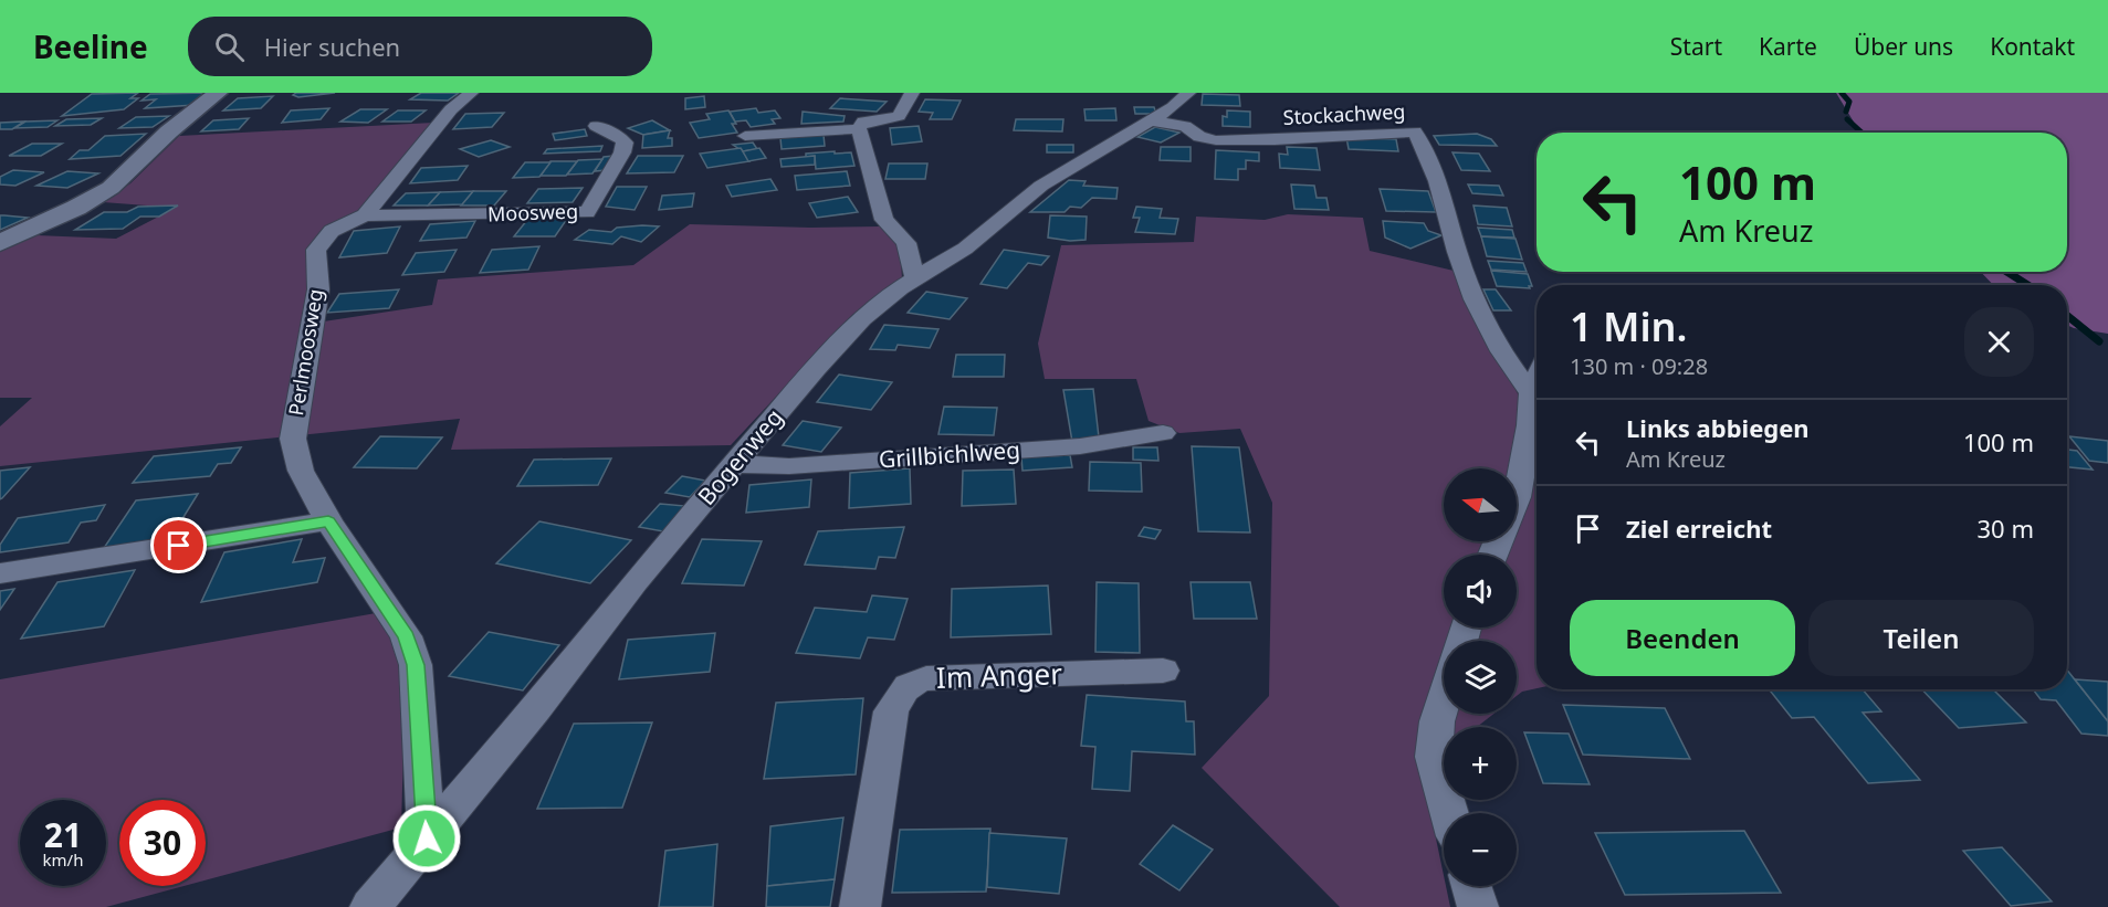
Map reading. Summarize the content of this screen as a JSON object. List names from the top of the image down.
{
  "streets": {
    "street": [
      "Stockachweg",
      "Moosweg",
      "Perlmoosweg",
      "Grillbichlweg",
      "Bogenweg",
      "Im Anger"
    ]
  },
  "crossings": [
    ["Stockachweg", "Bogenweg"],
    ["Moosweg", "Perlmoosweg"],
    ["Grillbichlweg", "Bogenweg"]
  ],
  "north": "left",
  "page": {
    "header": "Beeline",
    "search": "Hier suchen",
    "nav": [
      "Start",
      "Karte",
      "Über uns",
      "Kontakt"
    ],
    "turn": ["100 m", "Am Kreuz"],
    "heading": ["1 Min.", "130 m · 09:28"],
    "list": [
      {
        "name": "Links abbiegen",
        "note": "Am Kreuz",
        "value": "100 m"
      },
      {
        "name": "Ziel erreicht",
        "value": "30 m"
      }
    ],
    "map_buttons": ["+", "−"],
    "buttons": ["Beenden", "Teilen"],
    "speed": "21 km/h",
    "limit": "30"
  }
}
